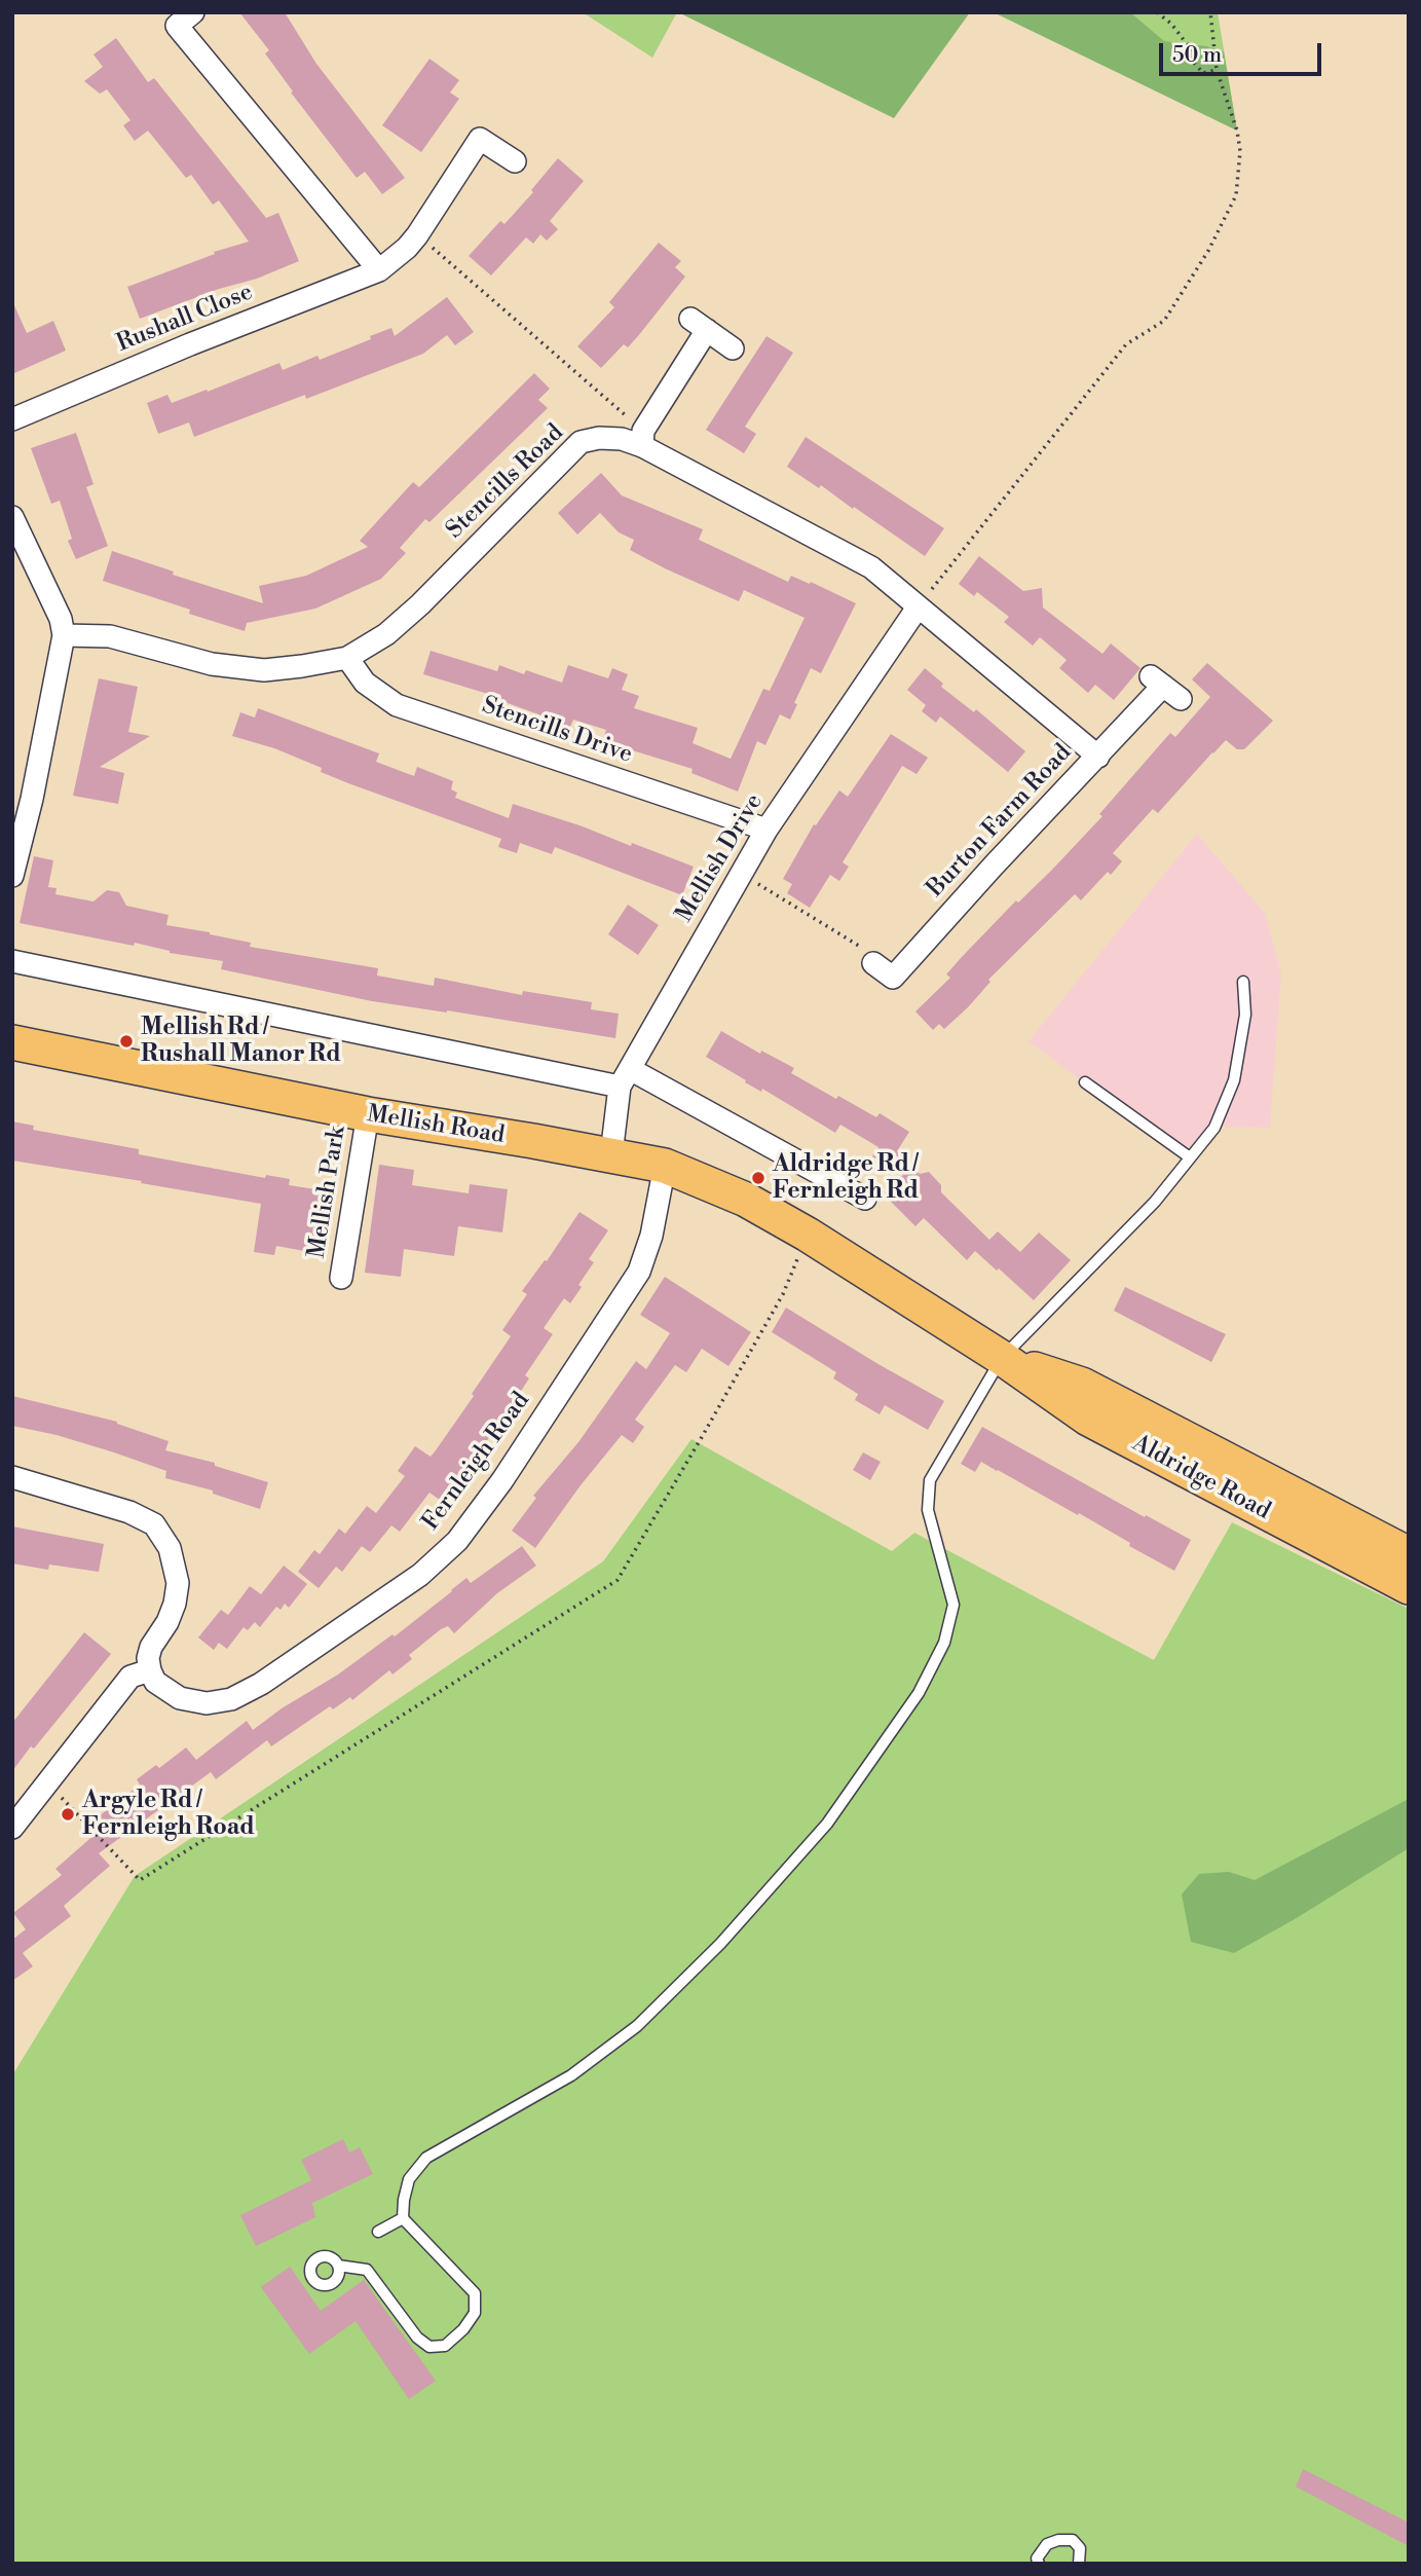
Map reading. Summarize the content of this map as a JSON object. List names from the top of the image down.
{
  "streets": {
    "main road": ["Mellish Road", "Aldridge Road"],
    "street": [
      "Rushall Close",
      "Stencills Road",
      "Stencills Drive",
      "Burton Farm Road",
      "Mellish Drive",
      "Mellish Park",
      "Fernleigh Road"
    ]
  },
  "crossings": [
    ["Stencills Road", "Stencills Drive"],
    ["Stencills Road", "Burton Farm Road"],
    ["Stencills Road", "Mellish Drive"],
    ["Stencills Drive", "Mellish Drive"],
    ["Mellish Drive", "Mellish Road"],
    ["Mellish Road", "Mellish Park"],
    ["Mellish Road", "Fernleigh Road"],
    ["Mellish Road", "Aldridge Road"]
  ],
  "places": ["Mellish Rd / Rushall Manor Rd", "Aldridge Rd / Fernleigh Rd", "Argyle Rd / Fernleigh Road"],
  "scale_bar": "50 m"
}
